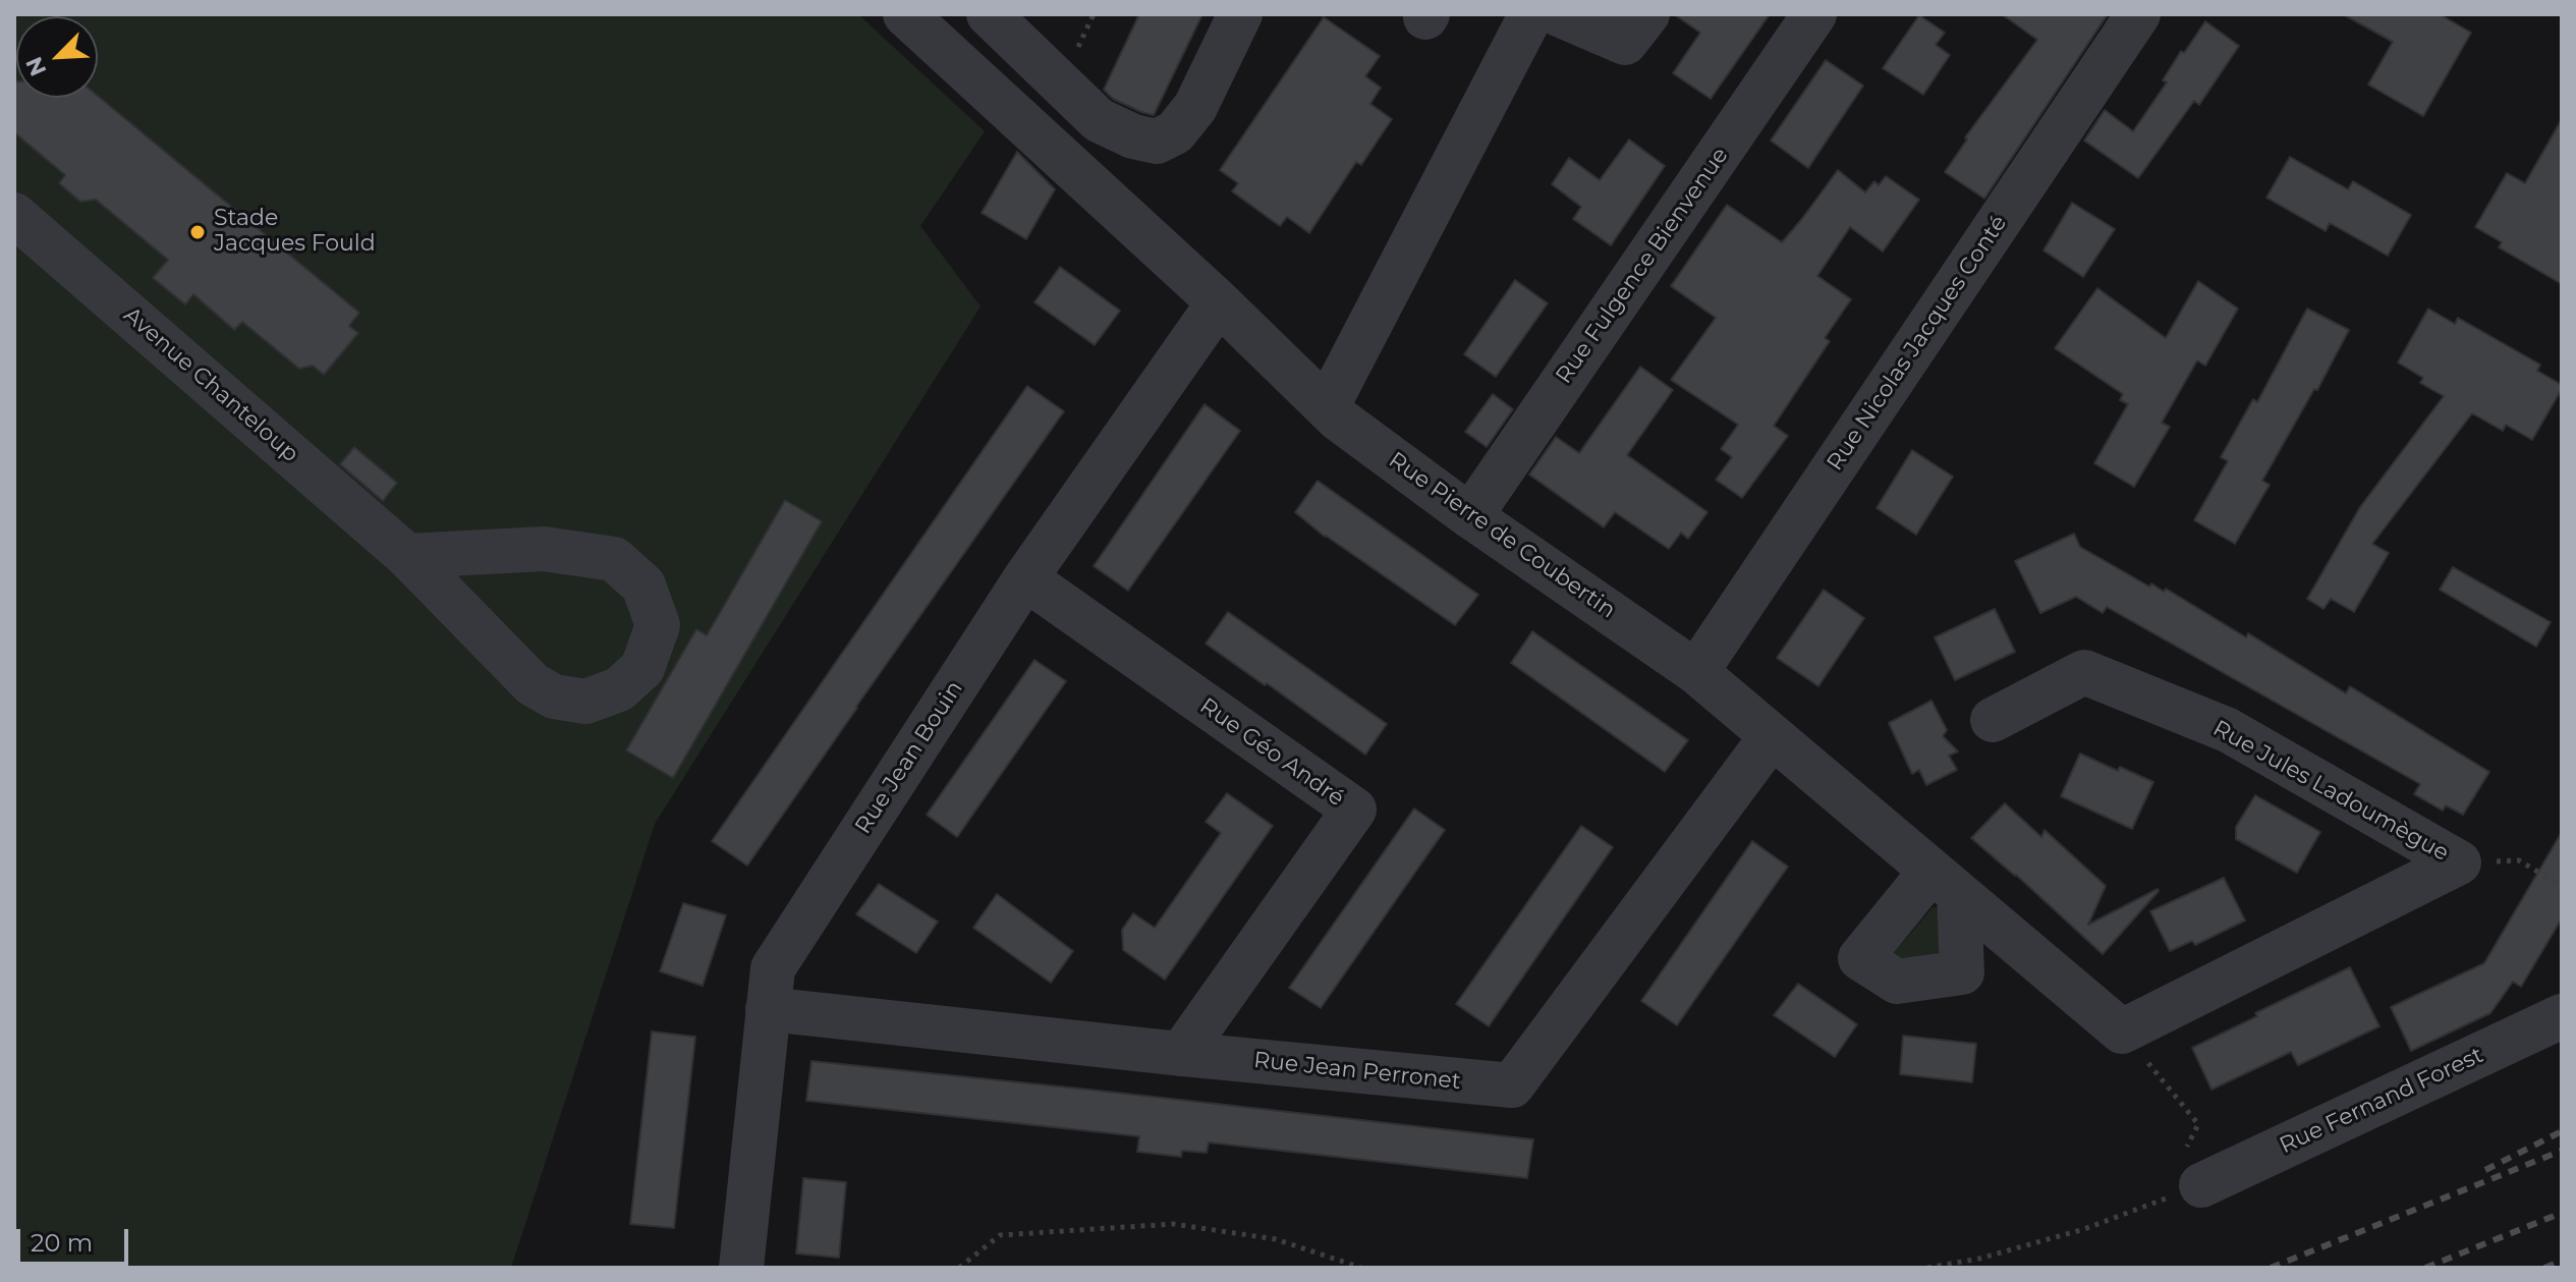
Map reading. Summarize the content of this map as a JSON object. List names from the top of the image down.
{
  "streets": {
    "street": [
      "Rue Fulgence Bienvenue",
      "Rue Nicolas Jacques Conté",
      "Avenue Chanteloup",
      "Rue Pierre de Coubertin",
      "Rue Géo André",
      "Rue Jean Bouin",
      "Rue Jules Ladoumègue",
      "Rue Jean Perronet",
      "Rue Fernand Forest"
    ]
  },
  "crossings": [
    ["Rue Fulgence Bienvenue", "Rue Pierre de Coubertin"],
    ["Rue Nicolas Jacques Conté", "Rue Pierre de Coubertin"],
    ["Rue Pierre de Coubertin", "Rue Jean Bouin"],
    ["Rue Pierre de Coubertin", "Rue Jules Ladoumègue"],
    ["Rue Pierre de Coubertin", "Rue Jean Perronet"],
    ["Rue Géo André", "Rue Jean Bouin"],
    ["Rue Géo André", "Rue Jean Perronet"],
    ["Rue Jean Bouin", "Rue Jean Perronet"]
  ],
  "places": ["Stade Jacques Fould"],
  "scale_bar": "20 m",
  "north": "bottom left"
}
